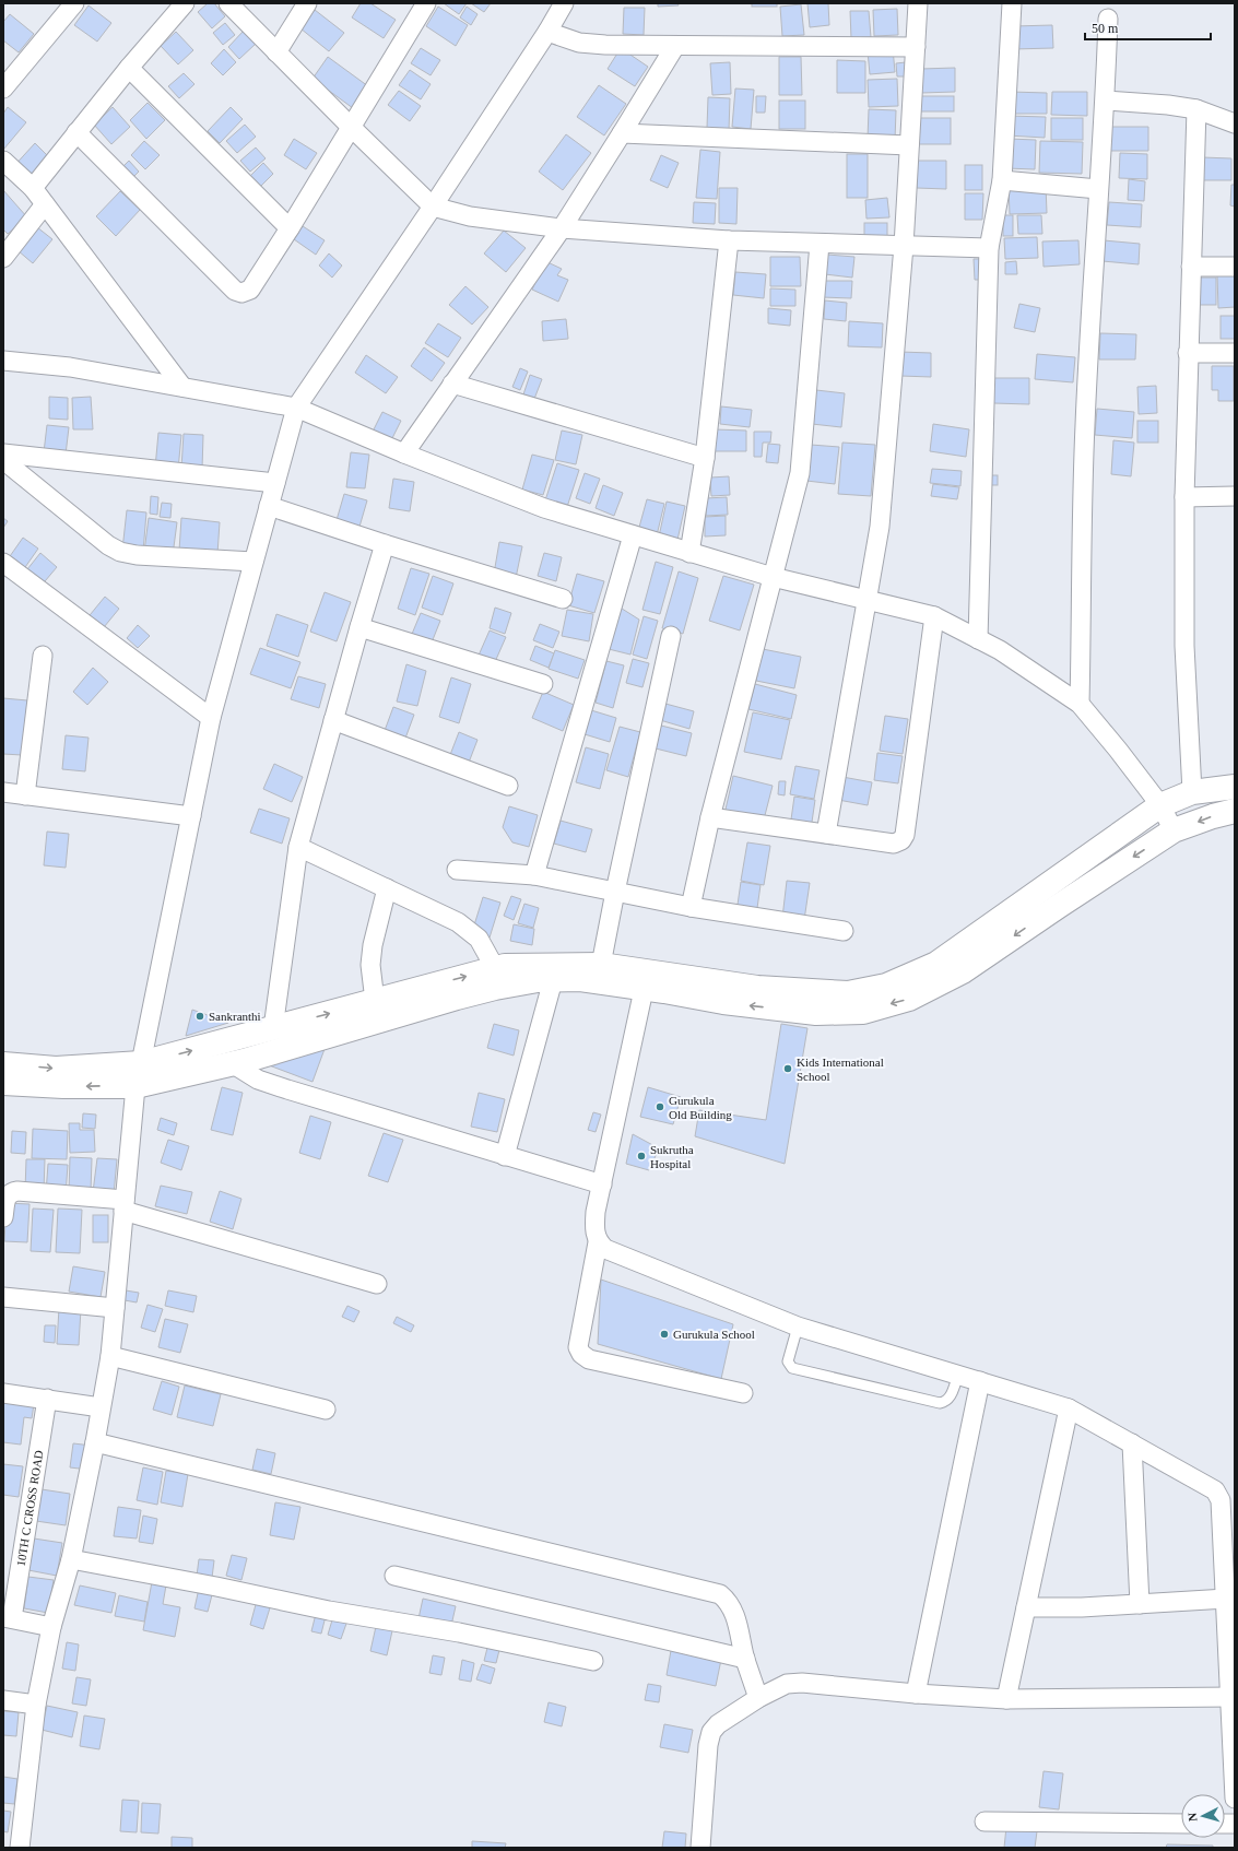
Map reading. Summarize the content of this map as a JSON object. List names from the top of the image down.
{
  "streets": {
    "street": ["10TH C CROSS ROAD"]
  },
  "places": [
    "Sankranthi",
    "Kids International School",
    "Gurukula Old Building",
    "Sukrutha Hospital",
    "Gurukula School"
  ],
  "scale_bar": "50 m",
  "north": "left"
}
